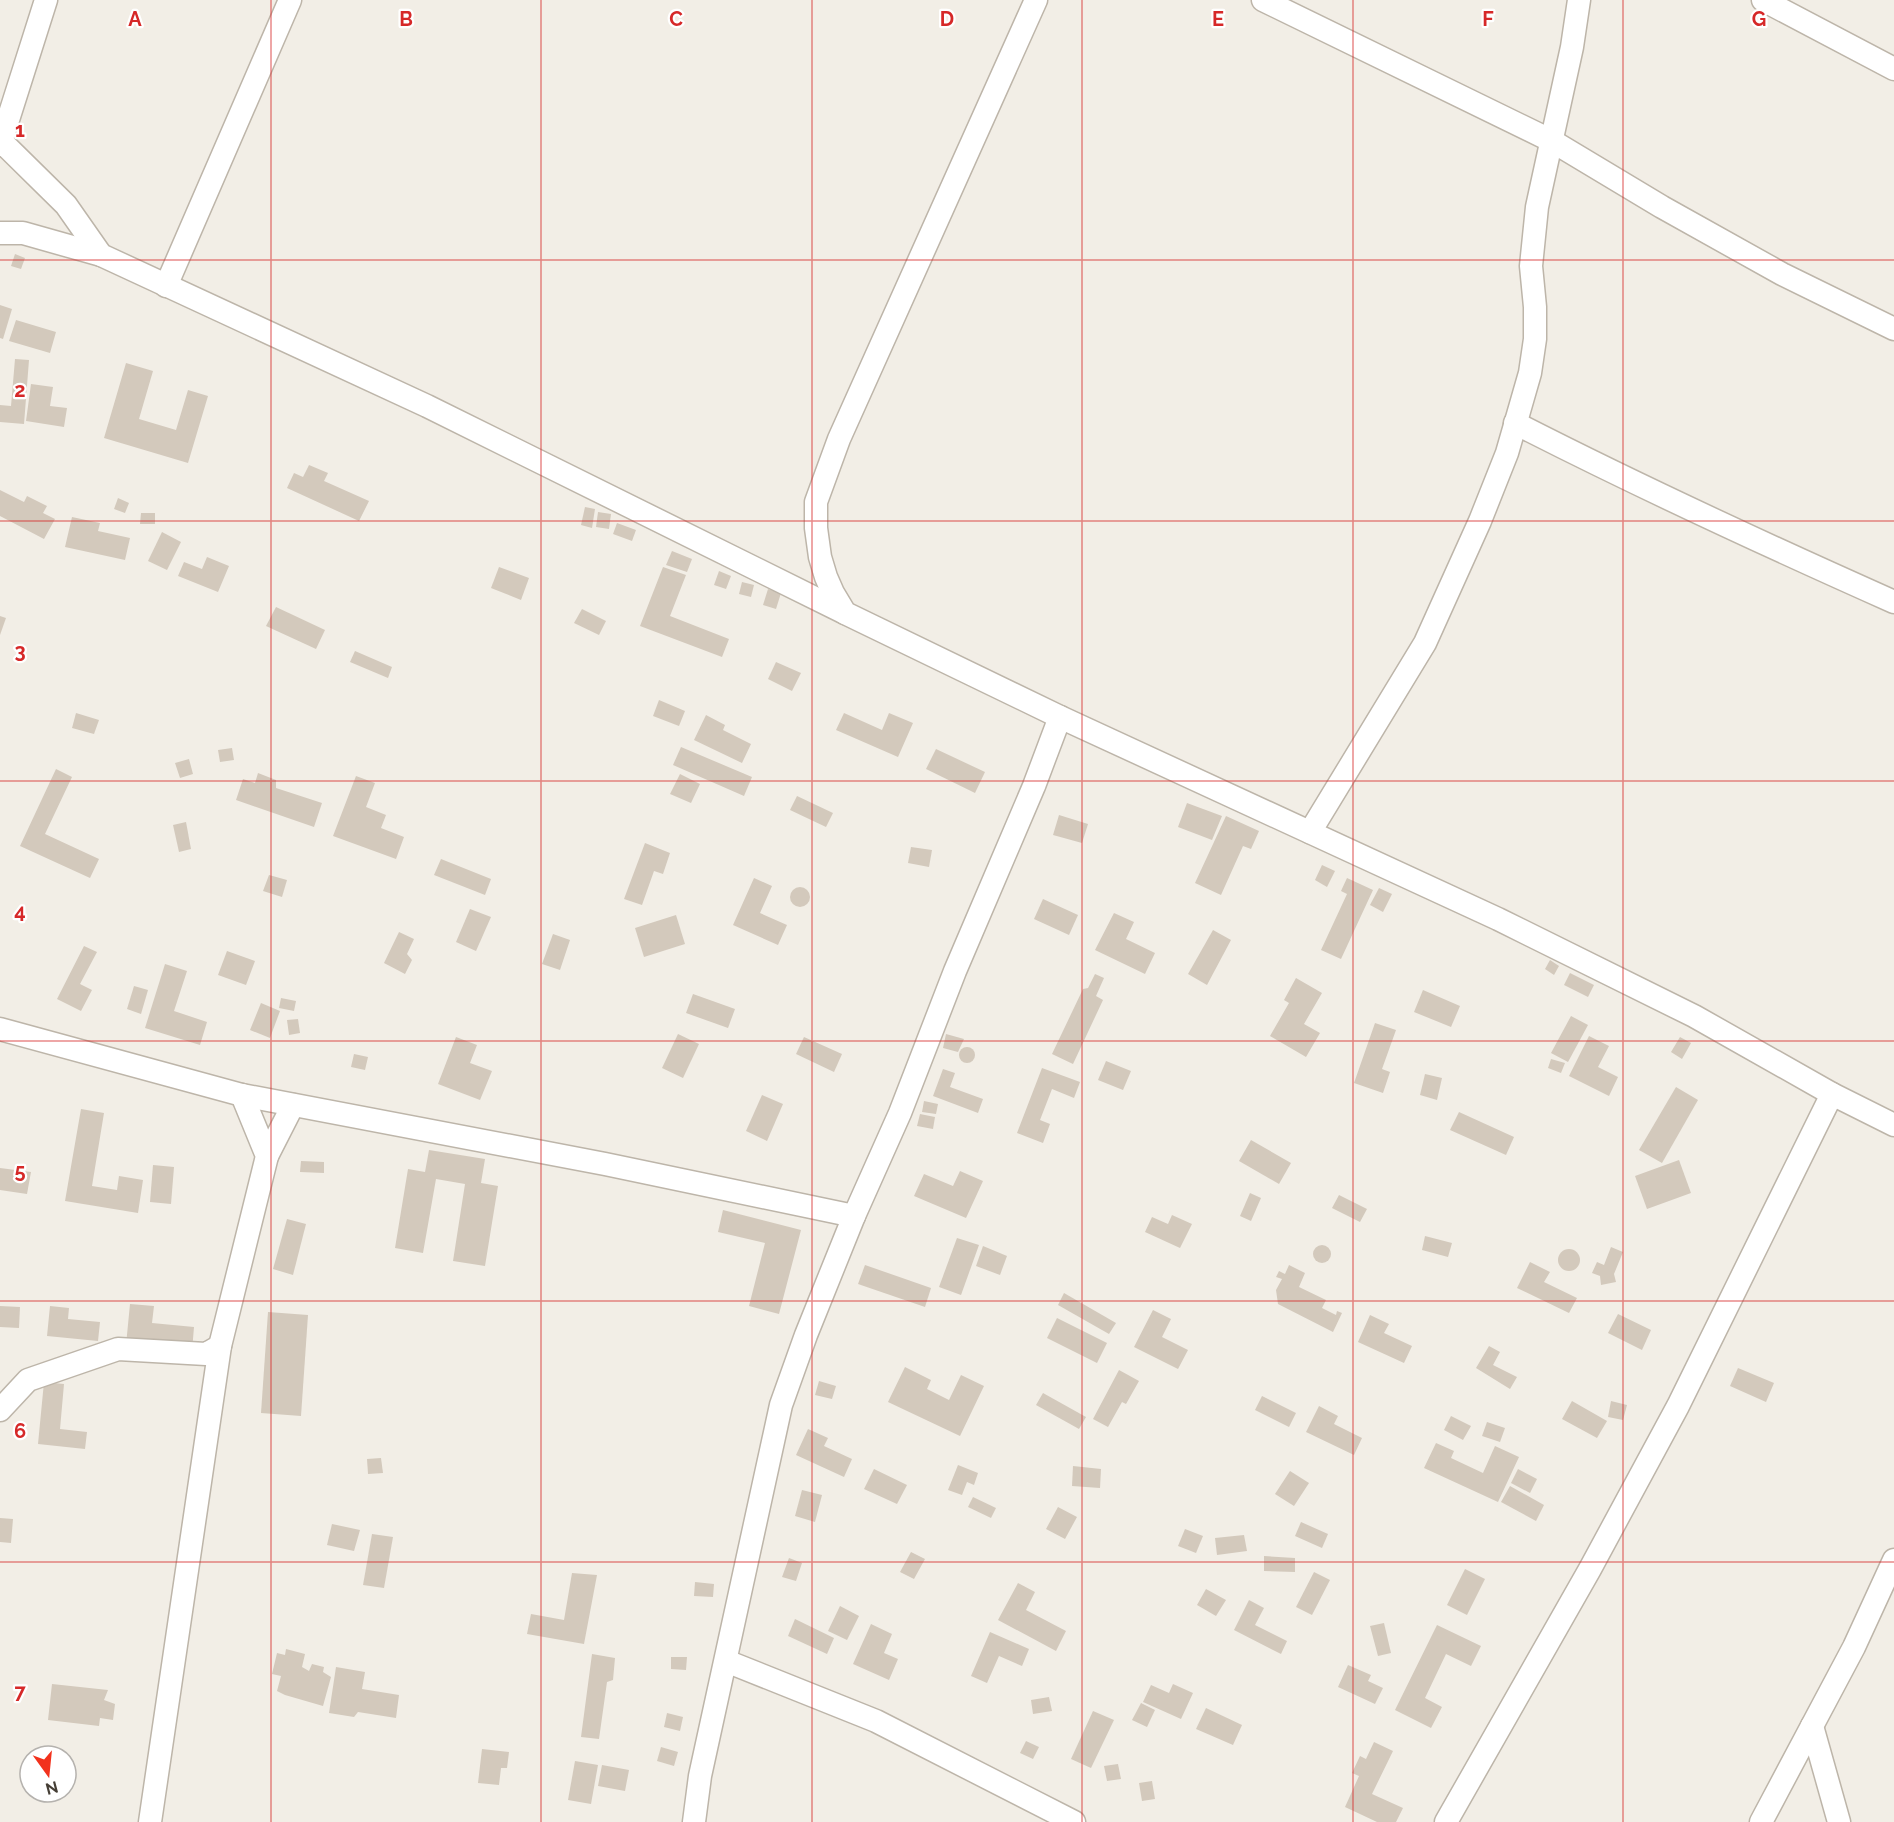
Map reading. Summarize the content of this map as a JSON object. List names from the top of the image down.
{
  "north": "bottom",
  "grid": {
    "columns": [
      "A",
      "B",
      "C",
      "D",
      "E",
      "F",
      "G"
    ],
    "rows": [
      "1",
      "2",
      "3",
      "4",
      "5",
      "6",
      "7"
    ]
  }
}
